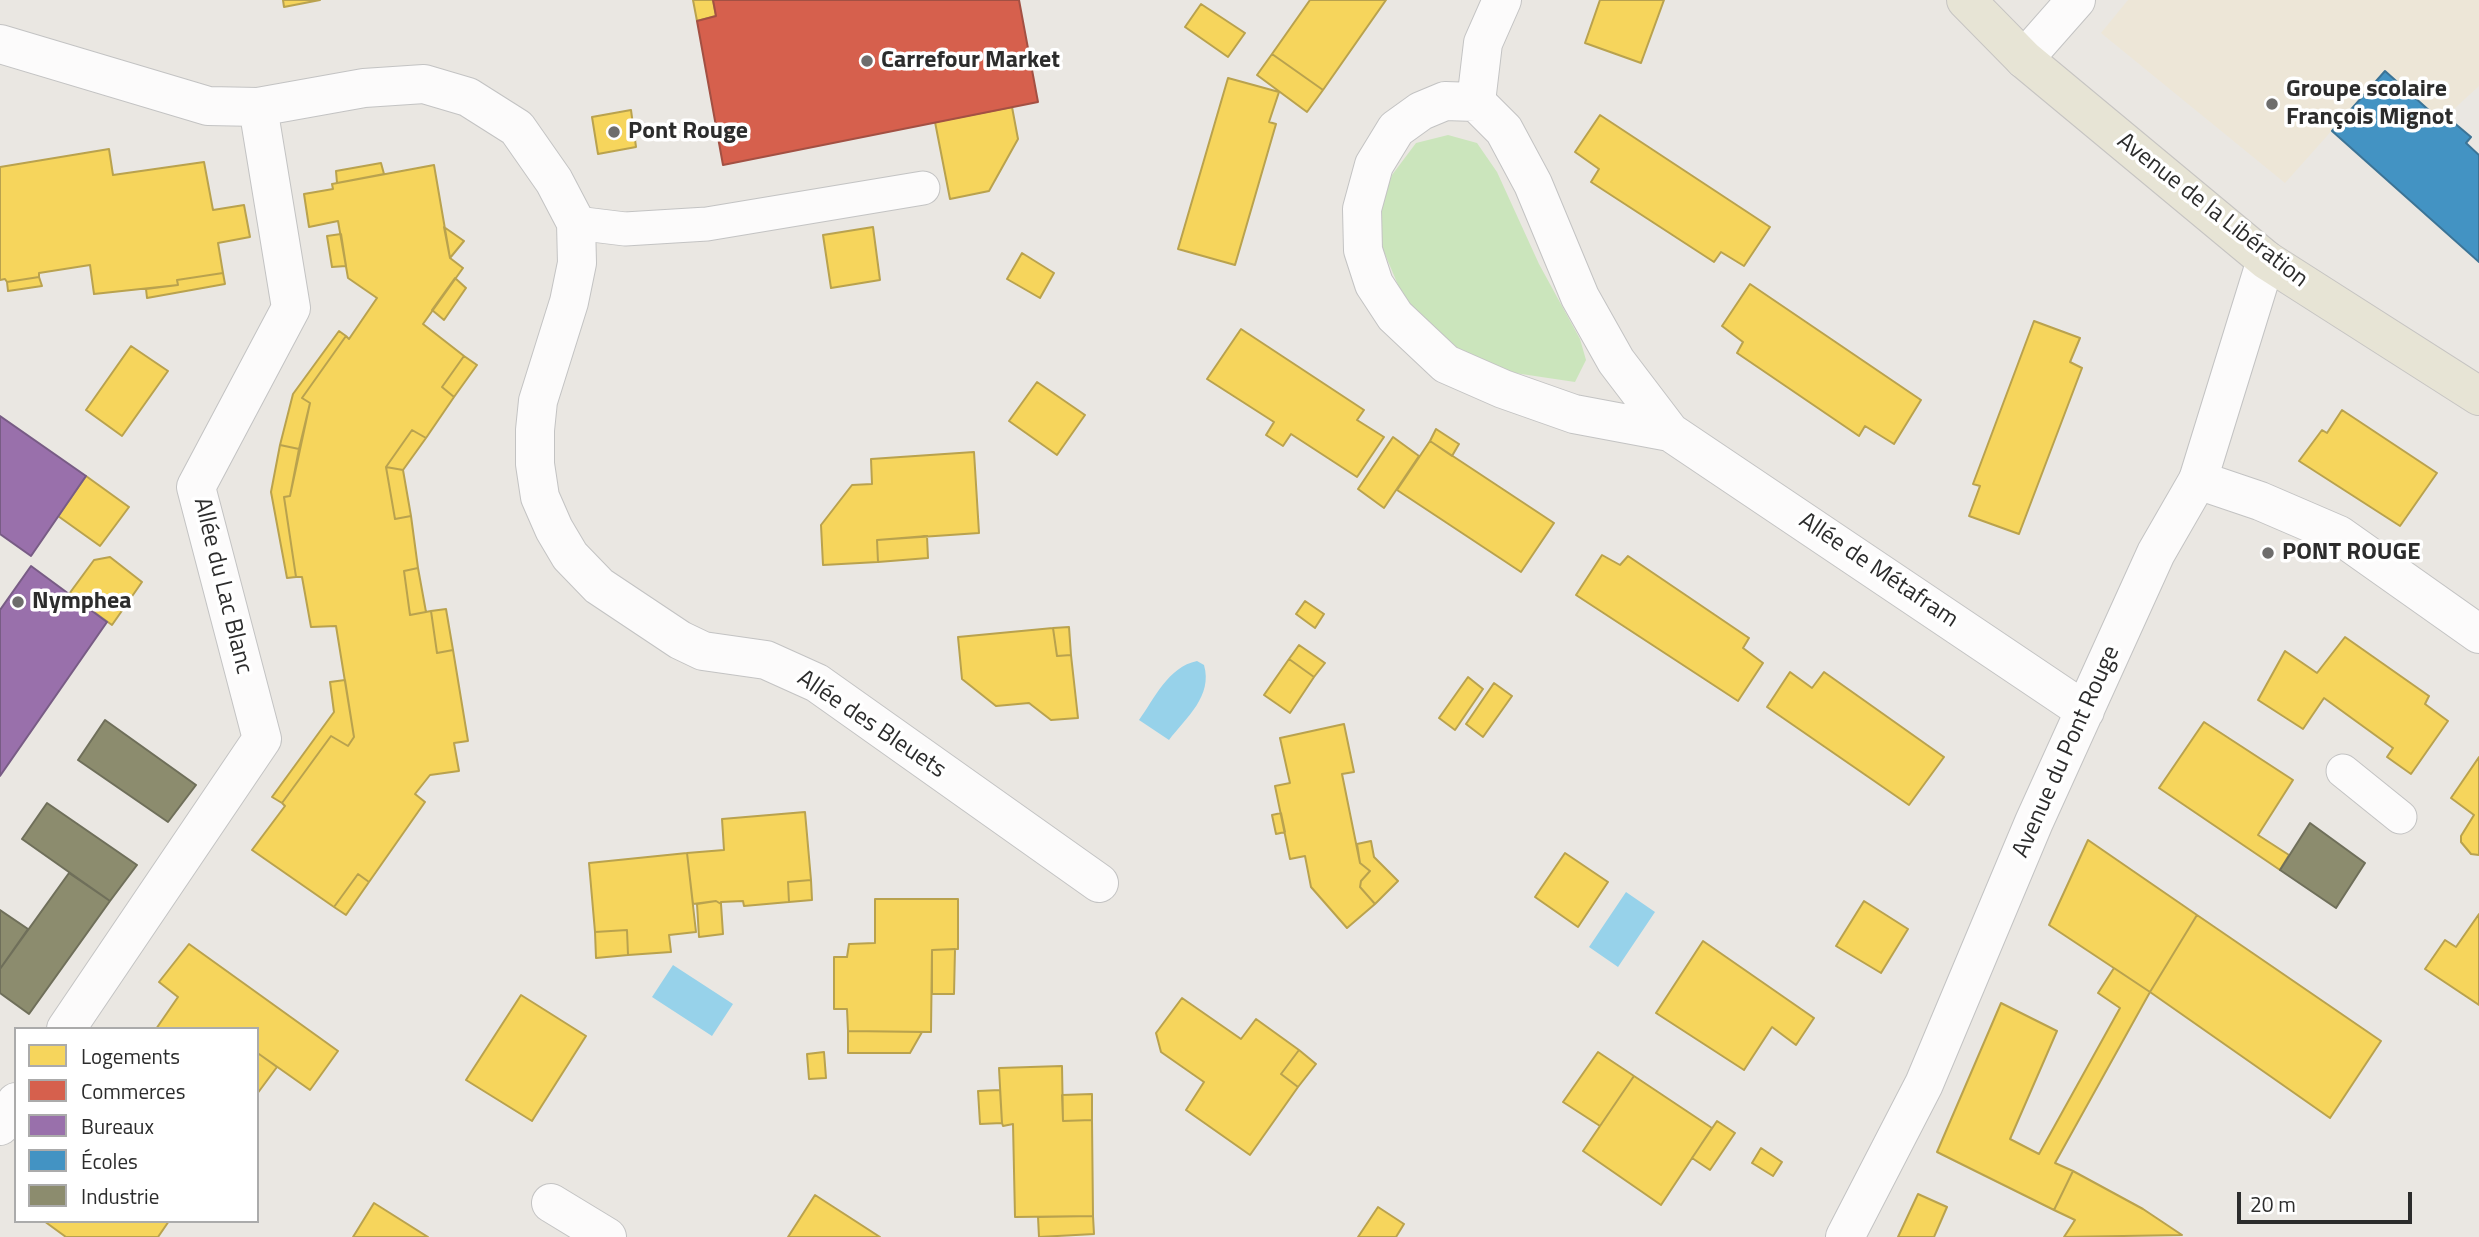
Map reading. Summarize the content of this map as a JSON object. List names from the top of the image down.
{
  "streets": {
    "main road": ["Avenue de la Libération"],
    "street": [
      "Allée de Métafram",
      "Allée du Lac Blanc",
      "Allée des Bleuets",
      "Avenue du Pont Rouge"
    ]
  },
  "crossings": [
    ["Avenue de la Libération", "Avenue du Pont Rouge"],
    ["Allée de Métafram", "Avenue du Pont Rouge"]
  ],
  "places": [
    "Carrefour Market",
    "Groupe scolaire François Mignot",
    "Pont Rouge",
    "PONT ROUGE",
    "Nymphea"
  ],
  "legend": [
    "Logements",
    "Commerces",
    "Bureaux",
    "Écoles",
    "Industrie"
  ],
  "scale_bar": "20 m"
}
